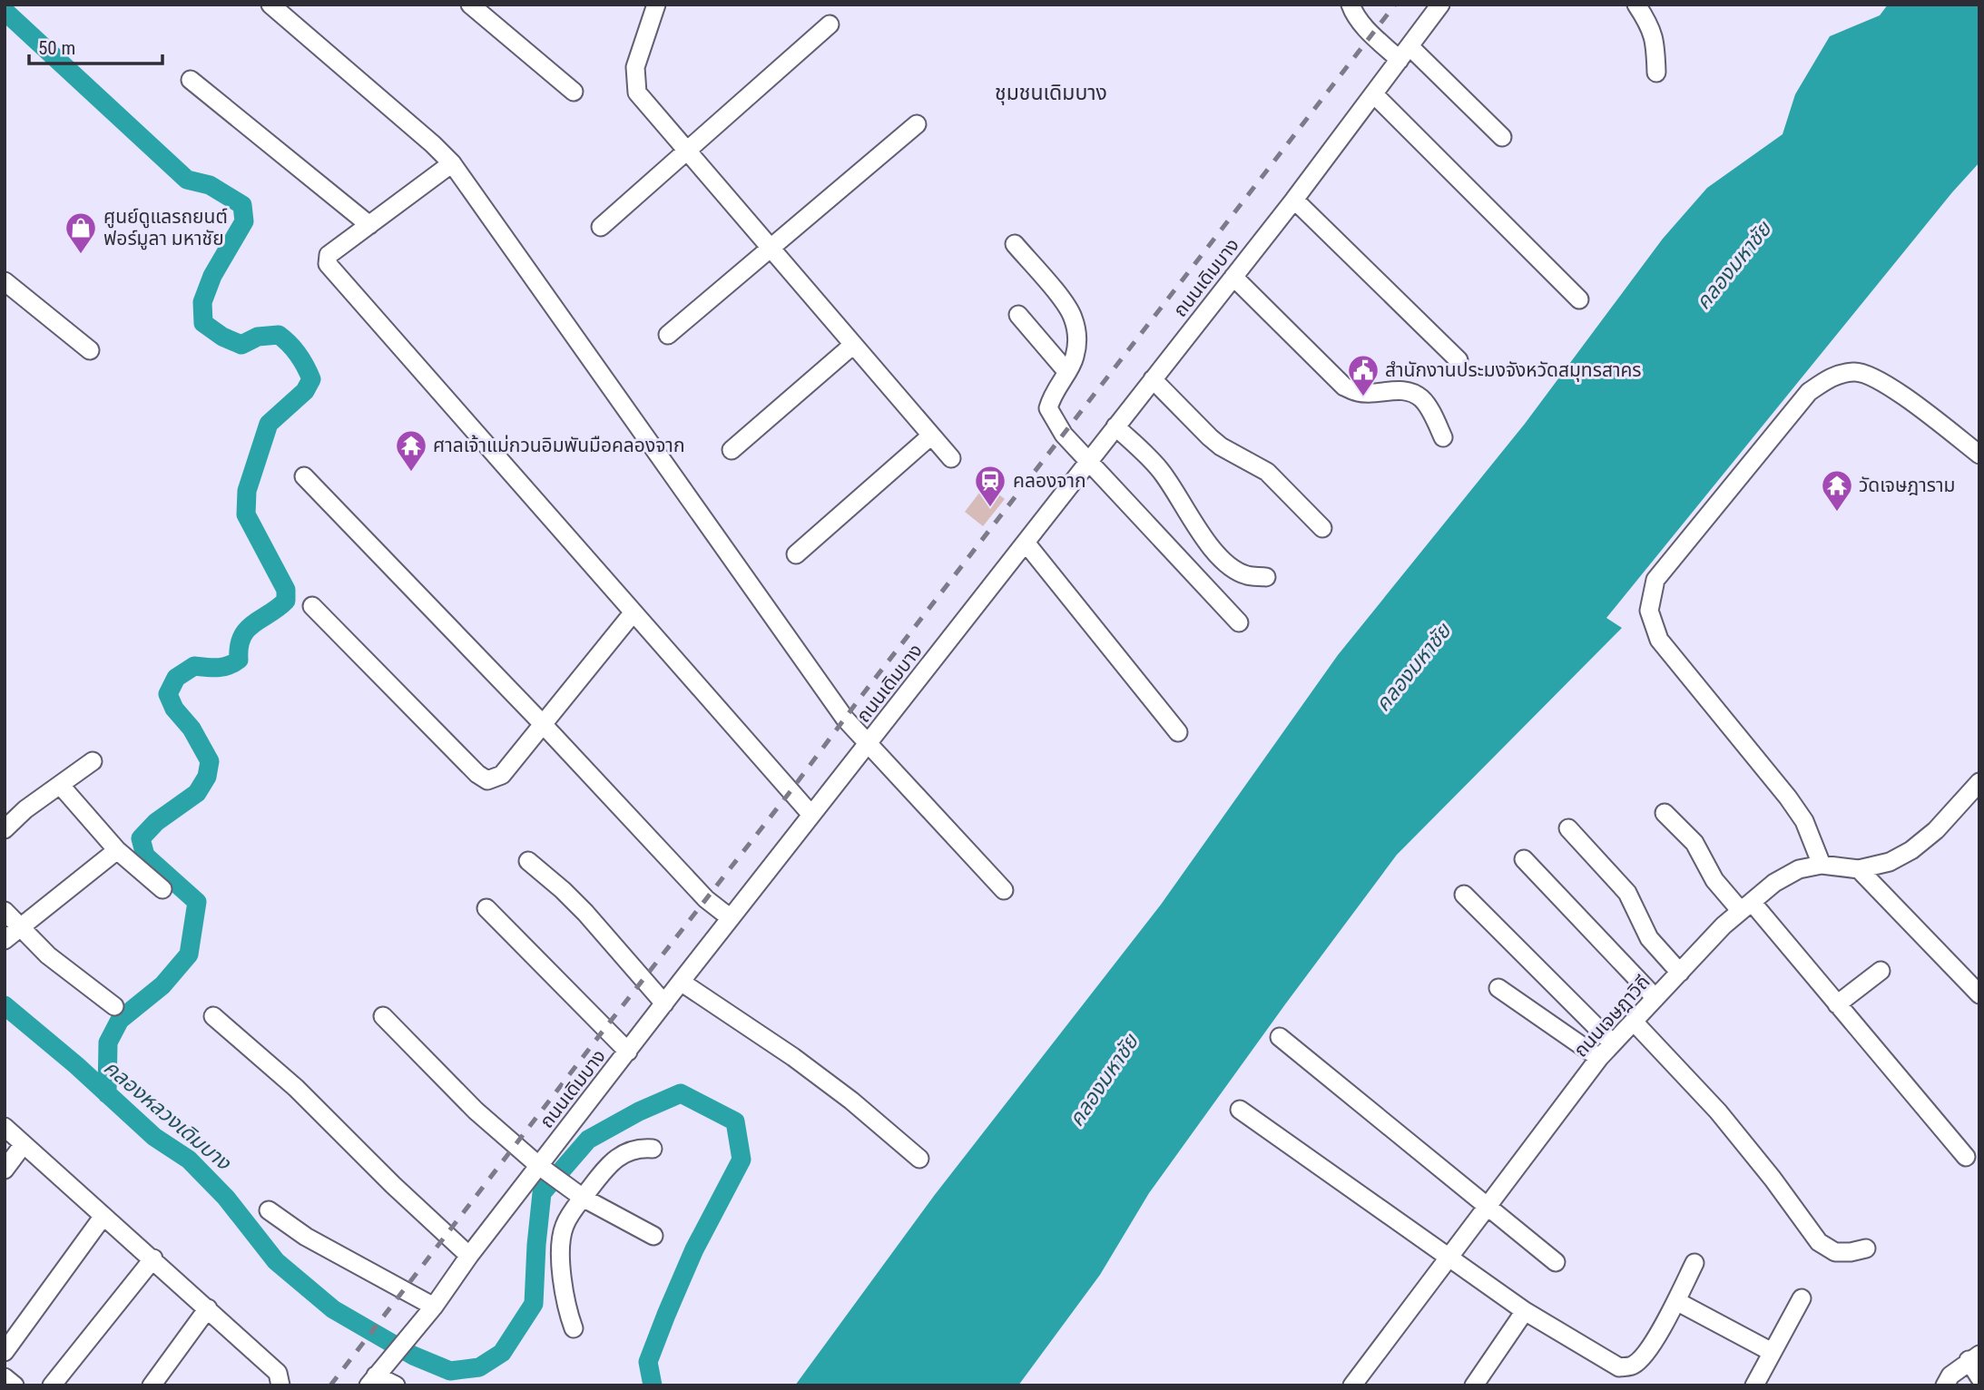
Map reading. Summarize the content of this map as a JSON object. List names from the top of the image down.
{
  "streets": {
    "street": ["ถนนเดิมบาง", "ถนนเจษฎาวิถี"]
  },
  "districts": ["ชุมชนเดิมบาง"],
  "water": ["คลองมหาชัย", "คลองหลวงเดิมบาง"],
  "places": {
    "shop": ["ศูนย์ดูแลรถยนต์ ฟอร์มูลา มหาชัย"],
    "public building": ["สำนักงานประมงจังหวัดสมุทรสาคร"],
    "temple": ["ศาลเจ้าแม่กวนอิมพันมือคลองจาก", "วัดเจษฎาราม"],
    "station": ["คลองจาก"]
  },
  "scale_bar": "50 m"
}
